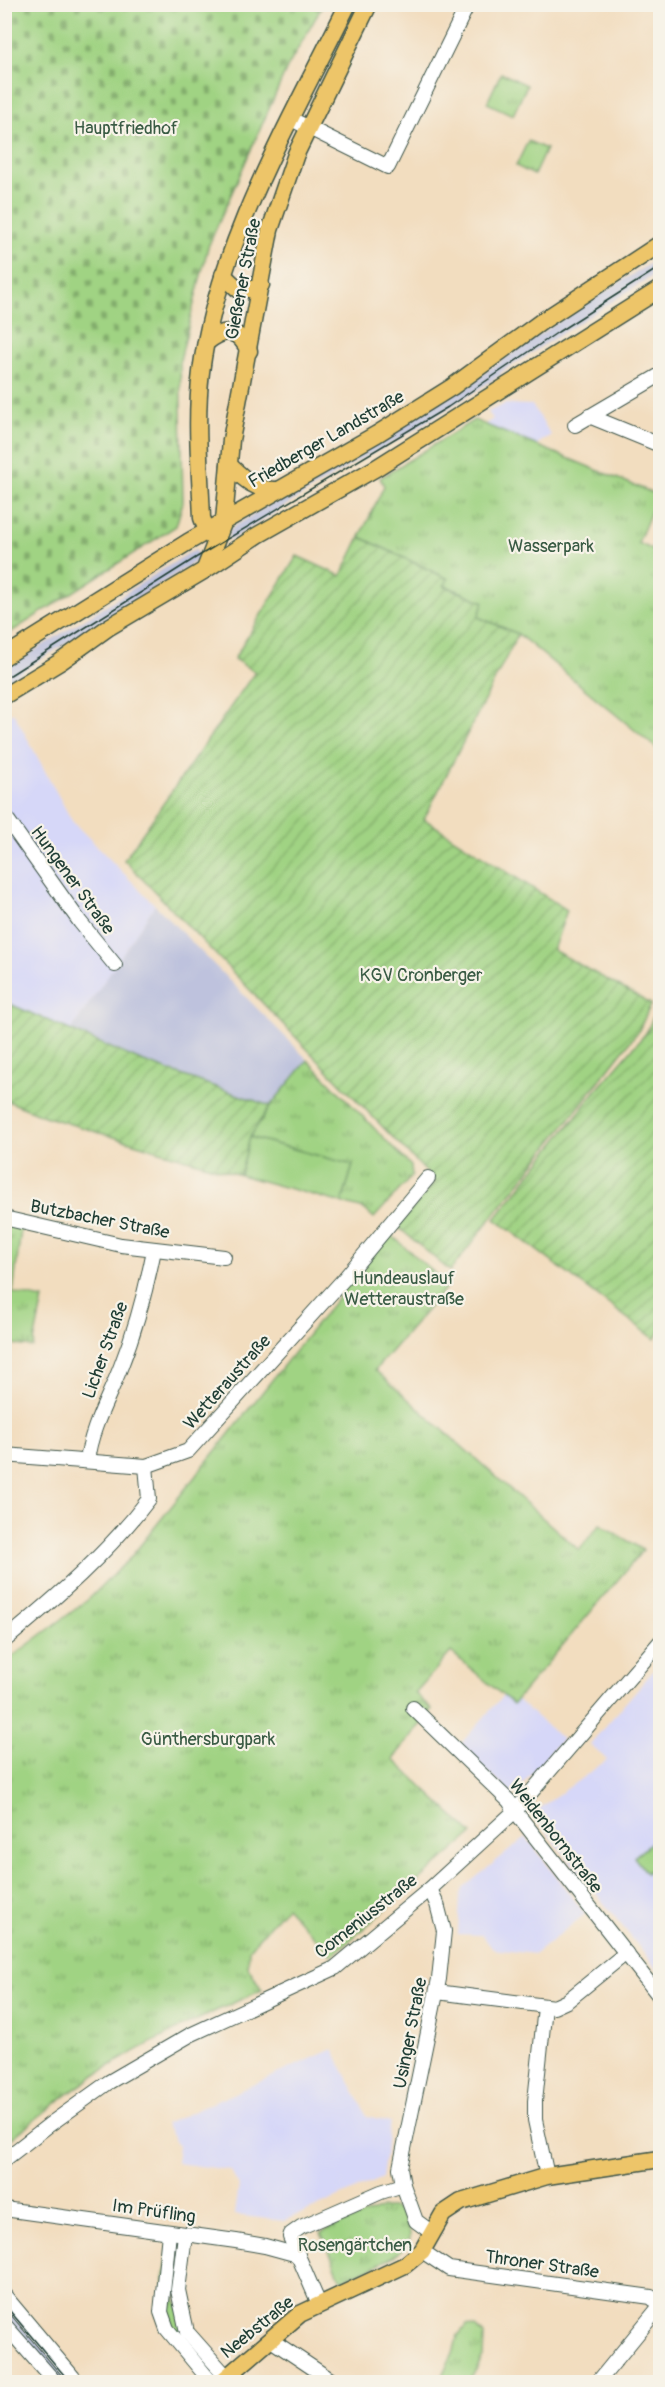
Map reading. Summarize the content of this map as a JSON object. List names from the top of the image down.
{
  "streets": {
    "main road": ["Gießener Straße", "Friedberger Landstraße", "Neebstraße"],
    "street": [
      "Hungener Straße",
      "Butzbacher Straße",
      "Licher Straße",
      "Wetteraustraße",
      "Weidenbornstraße",
      "Comeniusstraße",
      "Usinger Straße",
      "Im Prüfling",
      "Throner Straße"
    ]
  },
  "crossings": [
    ["Gießener Straße", "Friedberger Landstraße"],
    ["Butzbacher Straße", "Licher Straße"],
    ["Weidenbornstraße", "Comeniusstraße"],
    ["Comeniusstraße", "Usinger Straße"]
  ],
  "parks": [
    "Hauptfriedhof",
    "Wasserpark",
    "KGV Cronberger",
    "Hundeauslauf Wetteraustraße",
    "Günthersburgpark",
    "Rosengärtchen"
  ]
}
